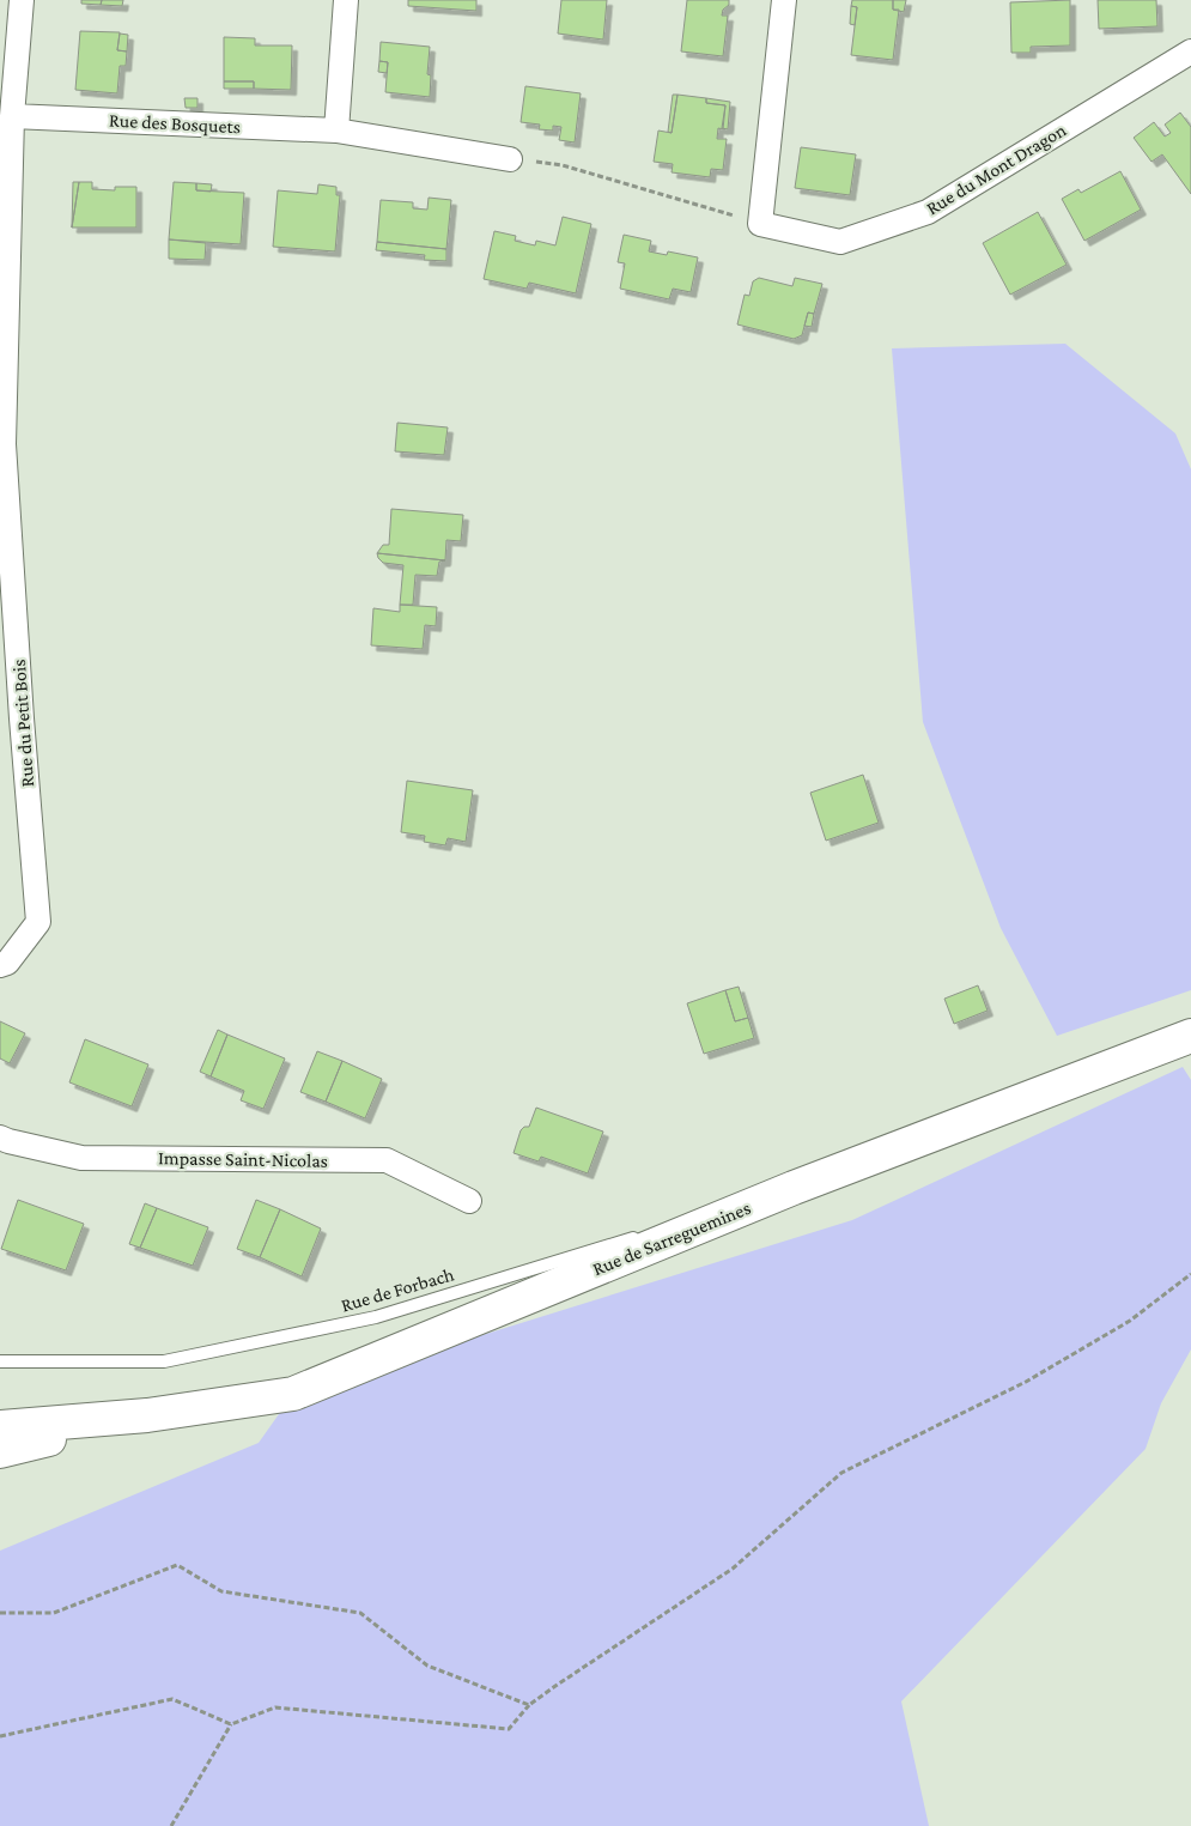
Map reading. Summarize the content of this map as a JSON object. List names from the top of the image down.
{
  "streets": {
    "main road": ["Rue de Sarreguemines"],
    "street": [
      "Rue des Bosquets",
      "Rue du Mont Dragon",
      "Rue du Petit Bois",
      "Impasse Saint-Nicolas"
    ],
    "lane": ["Rue de Forbach"]
  },
  "crossings": [
    ["Rue des Bosquets", "Rue du Petit Bois"],
    ["Rue de Sarreguemines", "Rue de Forbach"]
  ]
}
